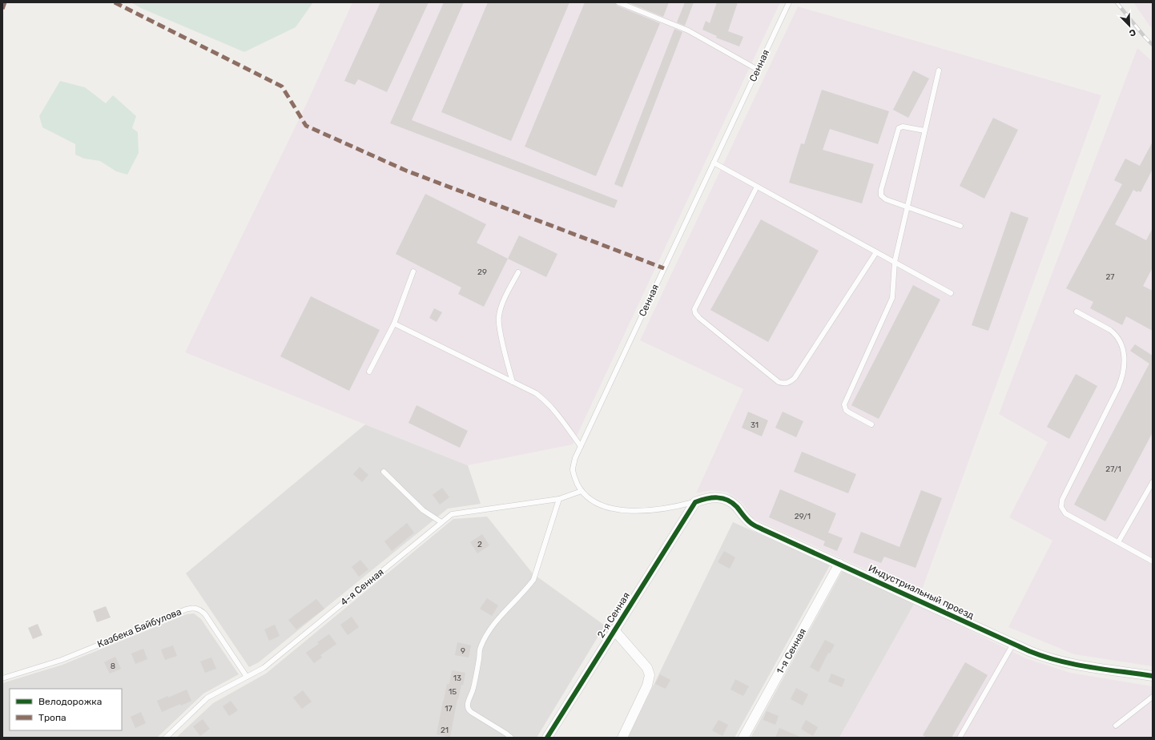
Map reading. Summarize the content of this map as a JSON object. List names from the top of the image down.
{
  "streets": {
    "street": ["Индустриальный проезд", "2-я Сенная", "1-я Сенная"],
    "lane": ["Сенная", "4-я Сенная", "Казбека Байбулова"]
  },
  "crossings": [
    ["Сенная", "4-я Сенная"],
    ["Сенная", "Индустриальный проезд"],
    ["Сенная", "2-я Сенная"],
    ["4-я Сенная", "Казбека Байбулова"],
    ["Индустриальный проезд", "2-я Сенная"],
    ["Индустриальный проезд", "1-я Сенная"]
  ],
  "house_numbers": [
    "29",
    "27",
    "31",
    "27/1",
    "29/1",
    "2",
    "9",
    "8",
    "13",
    "15",
    "17",
    "21"
  ],
  "legend": ["Велодорожка", "Тропа"],
  "north": "bottom right"
}
